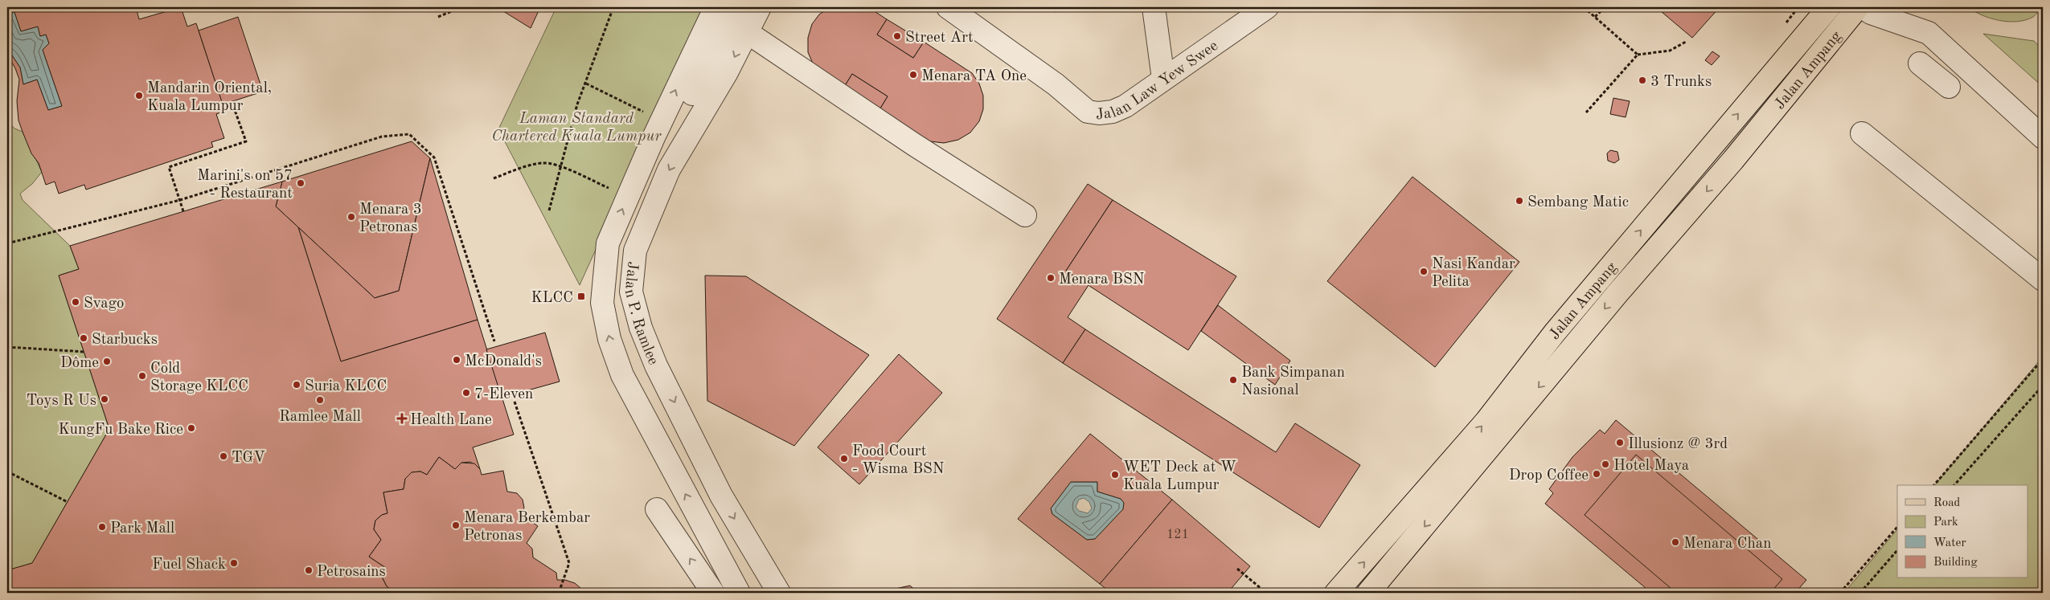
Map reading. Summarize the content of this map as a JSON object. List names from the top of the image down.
{
  "streets": {
    "main road": ["Jalan Ampang"],
    "street": ["Jalan Law Yew Swee", "Jalan P. Ramlee"]
  },
  "parks": ["Laman Standard Chartered Kuala Lumpur"],
  "places": {
    "other": [
      "Street Art",
      "Menara TA One",
      "3 Trunks",
      "Mandarin Oriental, Kuala Lumpur",
      "Marini's on 57 - Restaurant",
      "Sembang Matic",
      "Menara 3 Petronas",
      "Nasi Kandar Pelita",
      "Menara BSN",
      "Svago",
      "Starbucks",
      "McDonald's",
      "Dôme",
      "Cold Storage KLCC",
      "Bank Simpanan Nasional",
      "Suria KLCC",
      "7-Eleven",
      "Toys R Us",
      "Ramlee Mall",
      "KungFu Bake Rice",
      "Illusionz @ 3rd",
      "TGV",
      "Food Court - Wisma BSN",
      "Hotel Maya",
      "Drop Coffee",
      "WET Deck at W Kuala Lumpur",
      "Menara Berkembar Petronas",
      "Park Mall",
      "Menara Chan",
      "Fuel Shack",
      "Petrosains"
    ],
    "transit": ["KLCC"],
    "health": ["Health Lane"]
  },
  "house_numbers": ["121"],
  "legend": [
    "Road",
    "Park",
    "Water",
    "Building"
  ]
}
